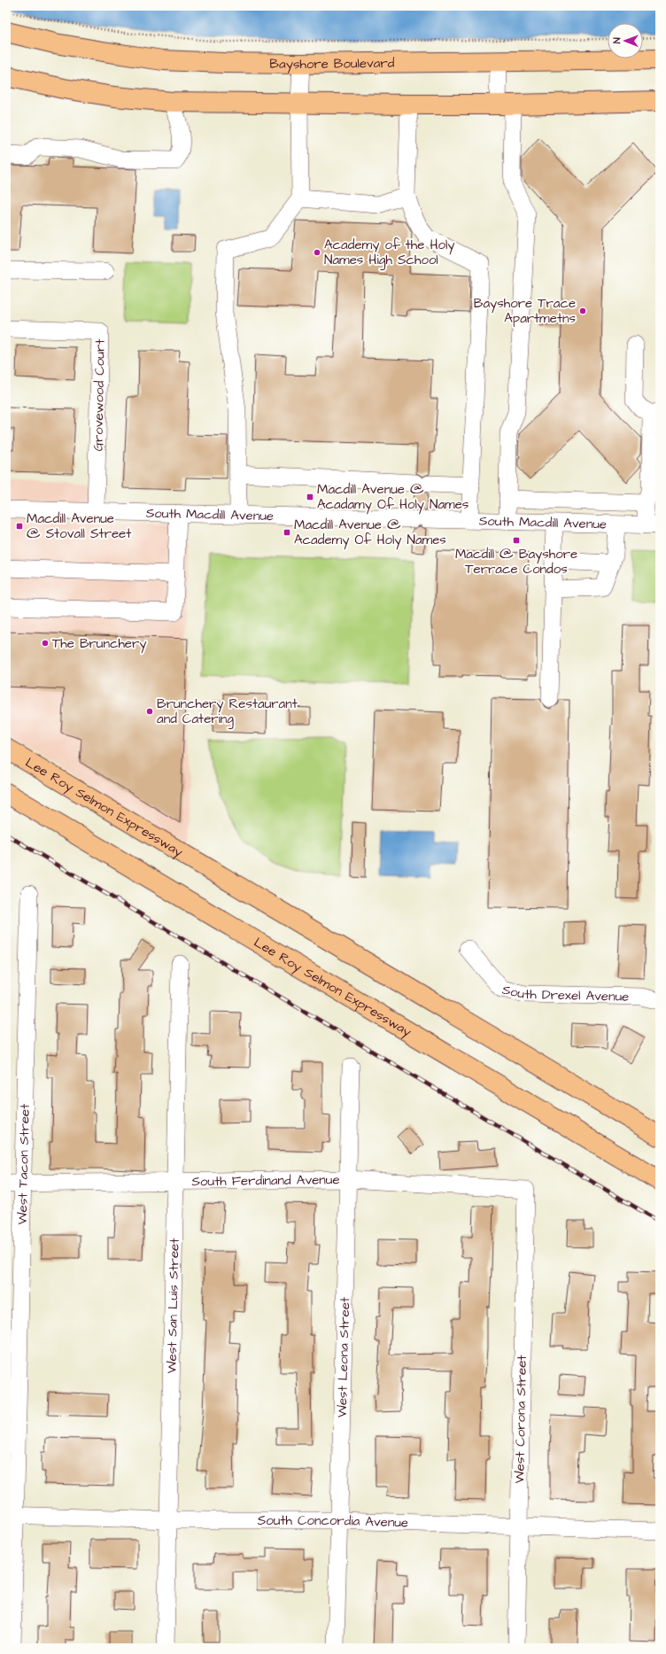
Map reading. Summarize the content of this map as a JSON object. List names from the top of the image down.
{
  "streets": {
    "main road": ["Bayshore Boulevard", "Lee Roy Selmon Expressway"],
    "street": [
      "Grovewood Court",
      "South Macdill Avenue",
      "South Drexel Avenue",
      "West Tacon Street",
      "South Ferdinand Avenue",
      "West San Luis Street",
      "West Leona Street",
      "West Corona Street",
      "South Concordia Avenue"
    ]
  },
  "crossings": [
    ["Grovewood Court", "South Macdill Avenue"],
    ["West Tacon Street", "South Ferdinand Avenue"],
    ["West Tacon Street", "South Concordia Avenue"],
    ["South Ferdinand Avenue", "West San Luis Street"],
    ["South Ferdinand Avenue", "West Leona Street"],
    ["South Ferdinand Avenue", "West Corona Street"],
    ["West San Luis Street", "South Concordia Avenue"],
    ["West Leona Street", "South Concordia Avenue"],
    ["West Corona Street", "South Concordia Avenue"]
  ],
  "places": {
    "other": [
      "Academy of the Holy Names High School",
      "Bayshore Trace Apartmetns",
      "The Brunchery",
      "Brunchery Restaurant and Catering"
    ],
    "transit": [
      "Macdill Avenue @ Acadamy Of Holy Names",
      "Macdill Avenue @ Stovall Street",
      "Macdill Avenue @ Academy Of Holy Names",
      "Macdill @ Bayshore Terrace Condos"
    ]
  },
  "north": "left"
}
